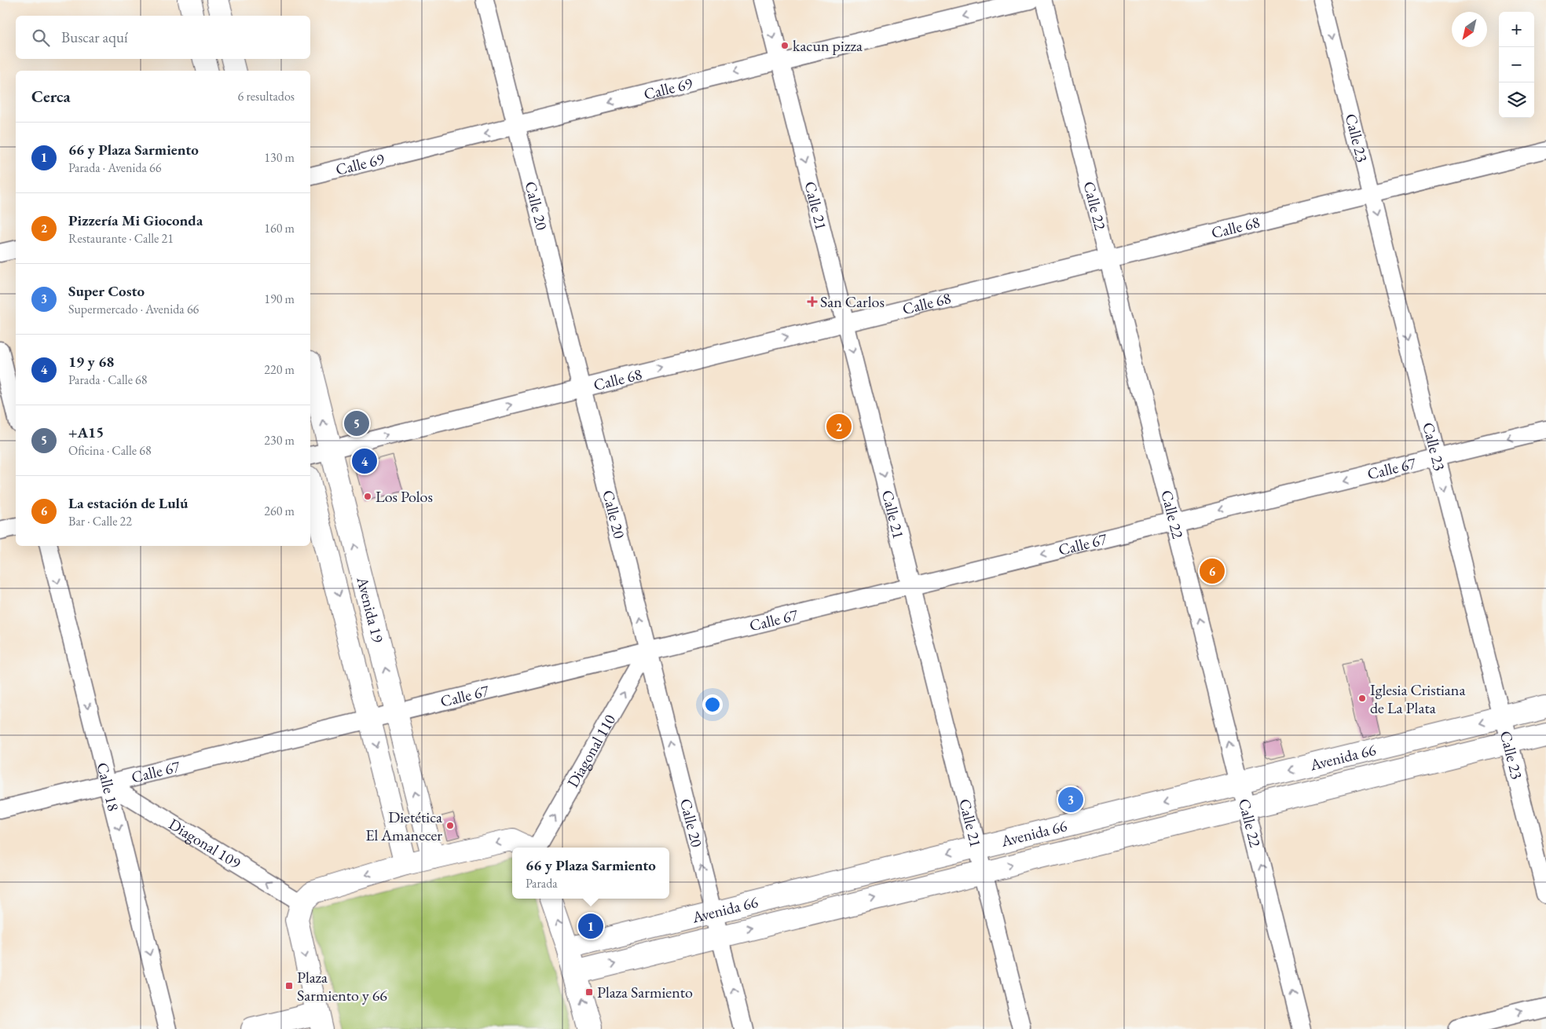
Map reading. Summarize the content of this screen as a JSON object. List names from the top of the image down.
{
  "streets": {
    "main road": ["Avenida 19", "Avenida 66"],
    "street": [
      "Calle 69",
      "Calle 23",
      "Calle 20",
      "Calle 21",
      "Calle 22",
      "Calle 68",
      "Calle 67",
      "Diagonal 110",
      "Calle 18",
      "Diagonal 109"
    ]
  },
  "crossings": [
    ["Calle 69", "Calle 20"],
    ["Calle 69", "Calle 21"],
    ["Calle 23", "Calle 68"],
    ["Calle 23", "Calle 67"],
    ["Calle 23", "Avenida 66"],
    ["Calle 20", "Calle 68"],
    ["Calle 20", "Calle 67"],
    ["Calle 20", "Diagonal 110"],
    ["Calle 20", "Avenida 66"],
    ["Calle 21", "Calle 68"],
    ["Calle 21", "Calle 67"],
    ["Calle 21", "Avenida 66"],
    ["Calle 22", "Calle 68"],
    ["Calle 22", "Calle 67"],
    ["Calle 22", "Avenida 66"],
    ["Calle 68", "Avenida 19"],
    ["Calle 67", "Avenida 19"],
    ["Calle 67", "Diagonal 110"],
    ["Calle 67", "Calle 18"],
    ["Calle 67", "Diagonal 109"],
    ["Calle 18", "Diagonal 109"]
  ],
  "one_way": [
    "Calle 69",
    "Calle 23",
    "Calle 20",
    "Calle 21",
    "Calle 22",
    "Calle 68",
    "Calle 67",
    "Diagonal 110",
    "Calle 18",
    "Diagonal 109"
  ],
  "places": {
    "other": [
      "kacun pizza",
      "Los Polos",
      "Iglesia Cristiana de La Plata",
      "Dietética El Amanecer"
    ],
    "health": ["San Carlos"],
    "transit": ["Plaza Sarmiento y 66", "Plaza Sarmiento"]
  },
  "north": "bottom left",
  "page": {
    "map_buttons": ["+", "−"],
    "search": "Buscar aquí",
    "heading": ["Cerca", "6 resultados"],
    "list": [
      {
        "mark": "1",
        "name": "66 y Plaza Sarmiento",
        "note": "Parada · Avenida 66",
        "value": "130 m"
      },
      {
        "mark": "2",
        "name": "Pizzería Mi Gioconda",
        "note": "Restaurante · Calle 21",
        "value": "160 m"
      },
      {
        "mark": "3",
        "name": "Super Costo",
        "note": "Supermercado · Avenida 66",
        "value": "190 m"
      },
      {
        "mark": "4",
        "name": "19 y 68",
        "note": "Parada · Calle 68",
        "value": "220 m"
      },
      {
        "mark": "5",
        "name": "+A15",
        "note": "Oficina · Calle 68",
        "value": "230 m"
      },
      {
        "mark": "6",
        "name": "La estación de Lulú",
        "note": "Bar · Calle 22",
        "value": "260 m"
      }
    ],
    "pins": [
      "5",
      "2",
      "4",
      "6",
      "3",
      "1"
    ],
    "popup": ["66 y Plaza Sarmiento", "Parada"]
  }
}
